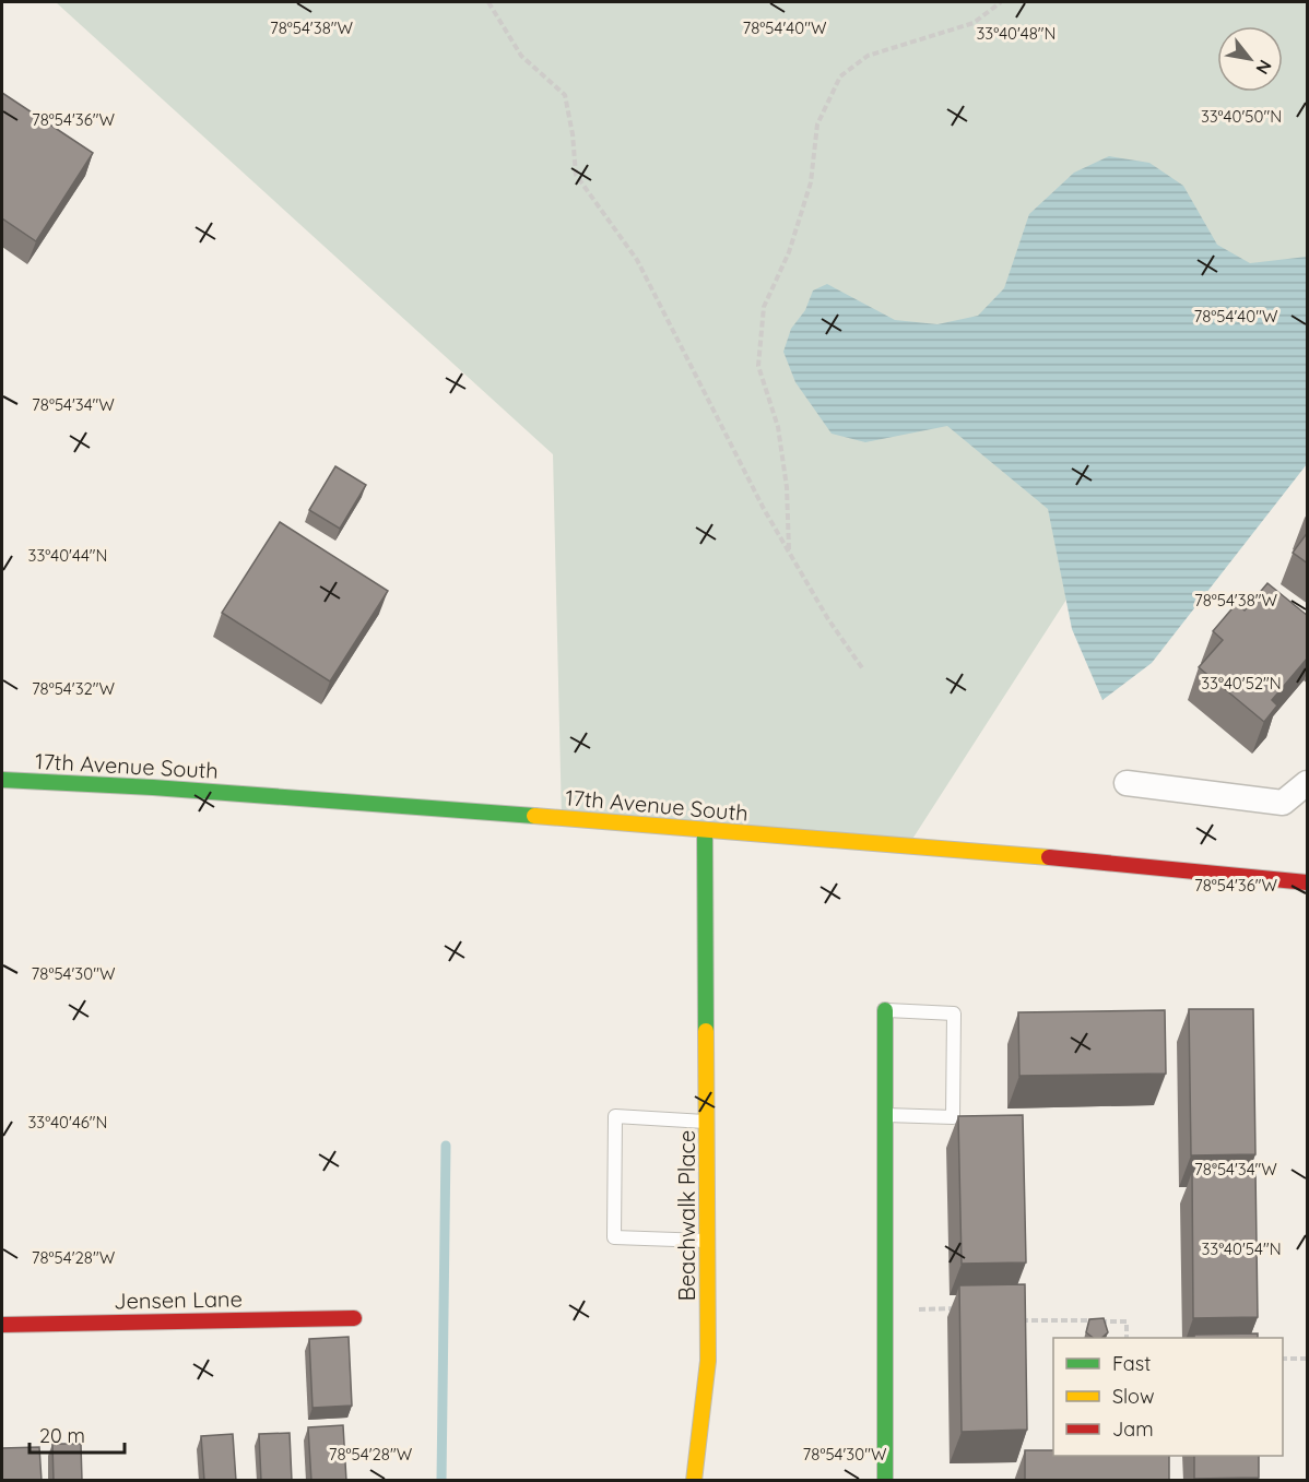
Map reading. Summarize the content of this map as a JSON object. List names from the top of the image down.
{
  "streets": {
    "street": ["17th Avenue South", "Beachwalk Place", "Jensen Lane"]
  },
  "crossings": [
    ["17th Avenue South", "Beachwalk Place"]
  ],
  "legend": ["Fast", "Slow", "Jam"],
  "scale_bar": "20 m",
  "north": "bottom right",
  "coordinates": [
    "78°54'38\"W",
    "78°54'40\"W",
    "33°40'48\"N",
    "33°40'50\"N",
    "78°54'36\"W",
    "78°54'34\"W",
    "33°40'44\"N",
    "33°40'52\"N",
    "78°54'32\"W",
    "78°54'30\"W",
    "33°40'46\"N",
    "33°40'54\"N",
    "78°54'28\"W"
  ]
}
